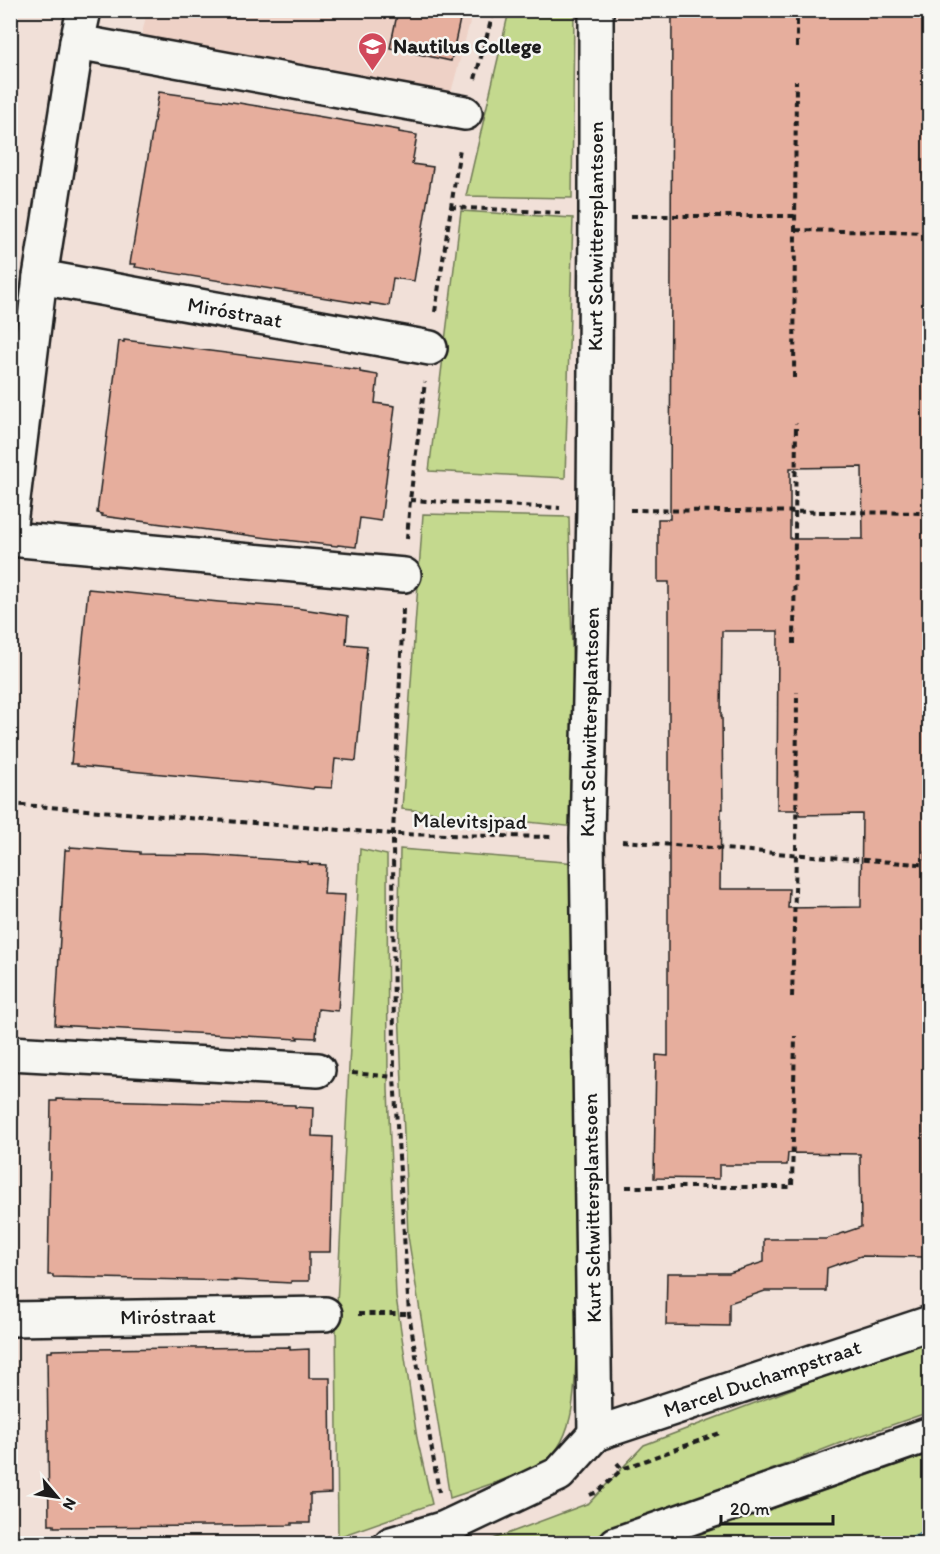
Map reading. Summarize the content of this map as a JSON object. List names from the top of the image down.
{
  "streets": {
    "street": ["Kurt Schwittersplantsoen", "Miróstraat", "Marcel Duchampstraat"],
    "path": ["Malevitsjpad"]
  },
  "crossings": [
    ["Kurt Schwittersplantsoen", "Malevitsjpad"],
    ["Kurt Schwittersplantsoen", "Marcel Duchampstraat"]
  ],
  "places": {
    "school or university": ["Nautilus College"]
  },
  "scale_bar": "20 m",
  "north": "bottom right"
}
